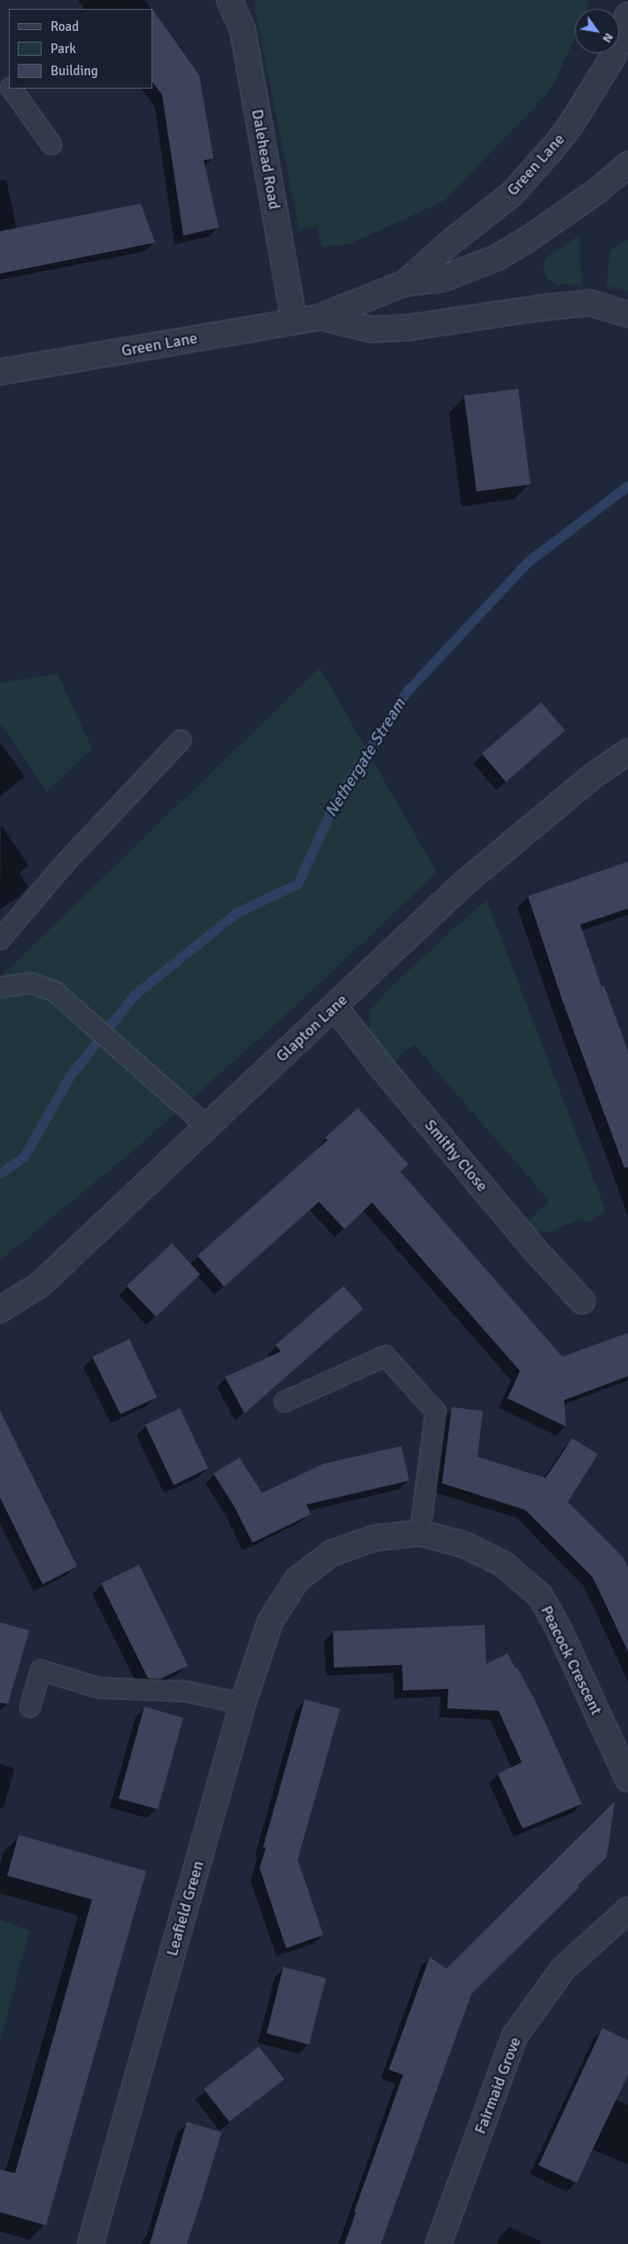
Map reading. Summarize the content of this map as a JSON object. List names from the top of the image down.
{
  "streets": {
    "street": [
      "Dalehead Road",
      "Green Lane",
      "Glapton Lane",
      "Smithy Close",
      "Peacock Crescent",
      "Leafield Green",
      "Fairmaid Grove"
    ]
  },
  "crossings": [
    ["Dalehead Road", "Green Lane"],
    ["Glapton Lane", "Smithy Close"],
    ["Peacock Crescent", "Leafield Green"]
  ],
  "water": ["Nethergate Stream"],
  "legend": ["Road", "Park", "Building"],
  "north": "bottom right"
}
